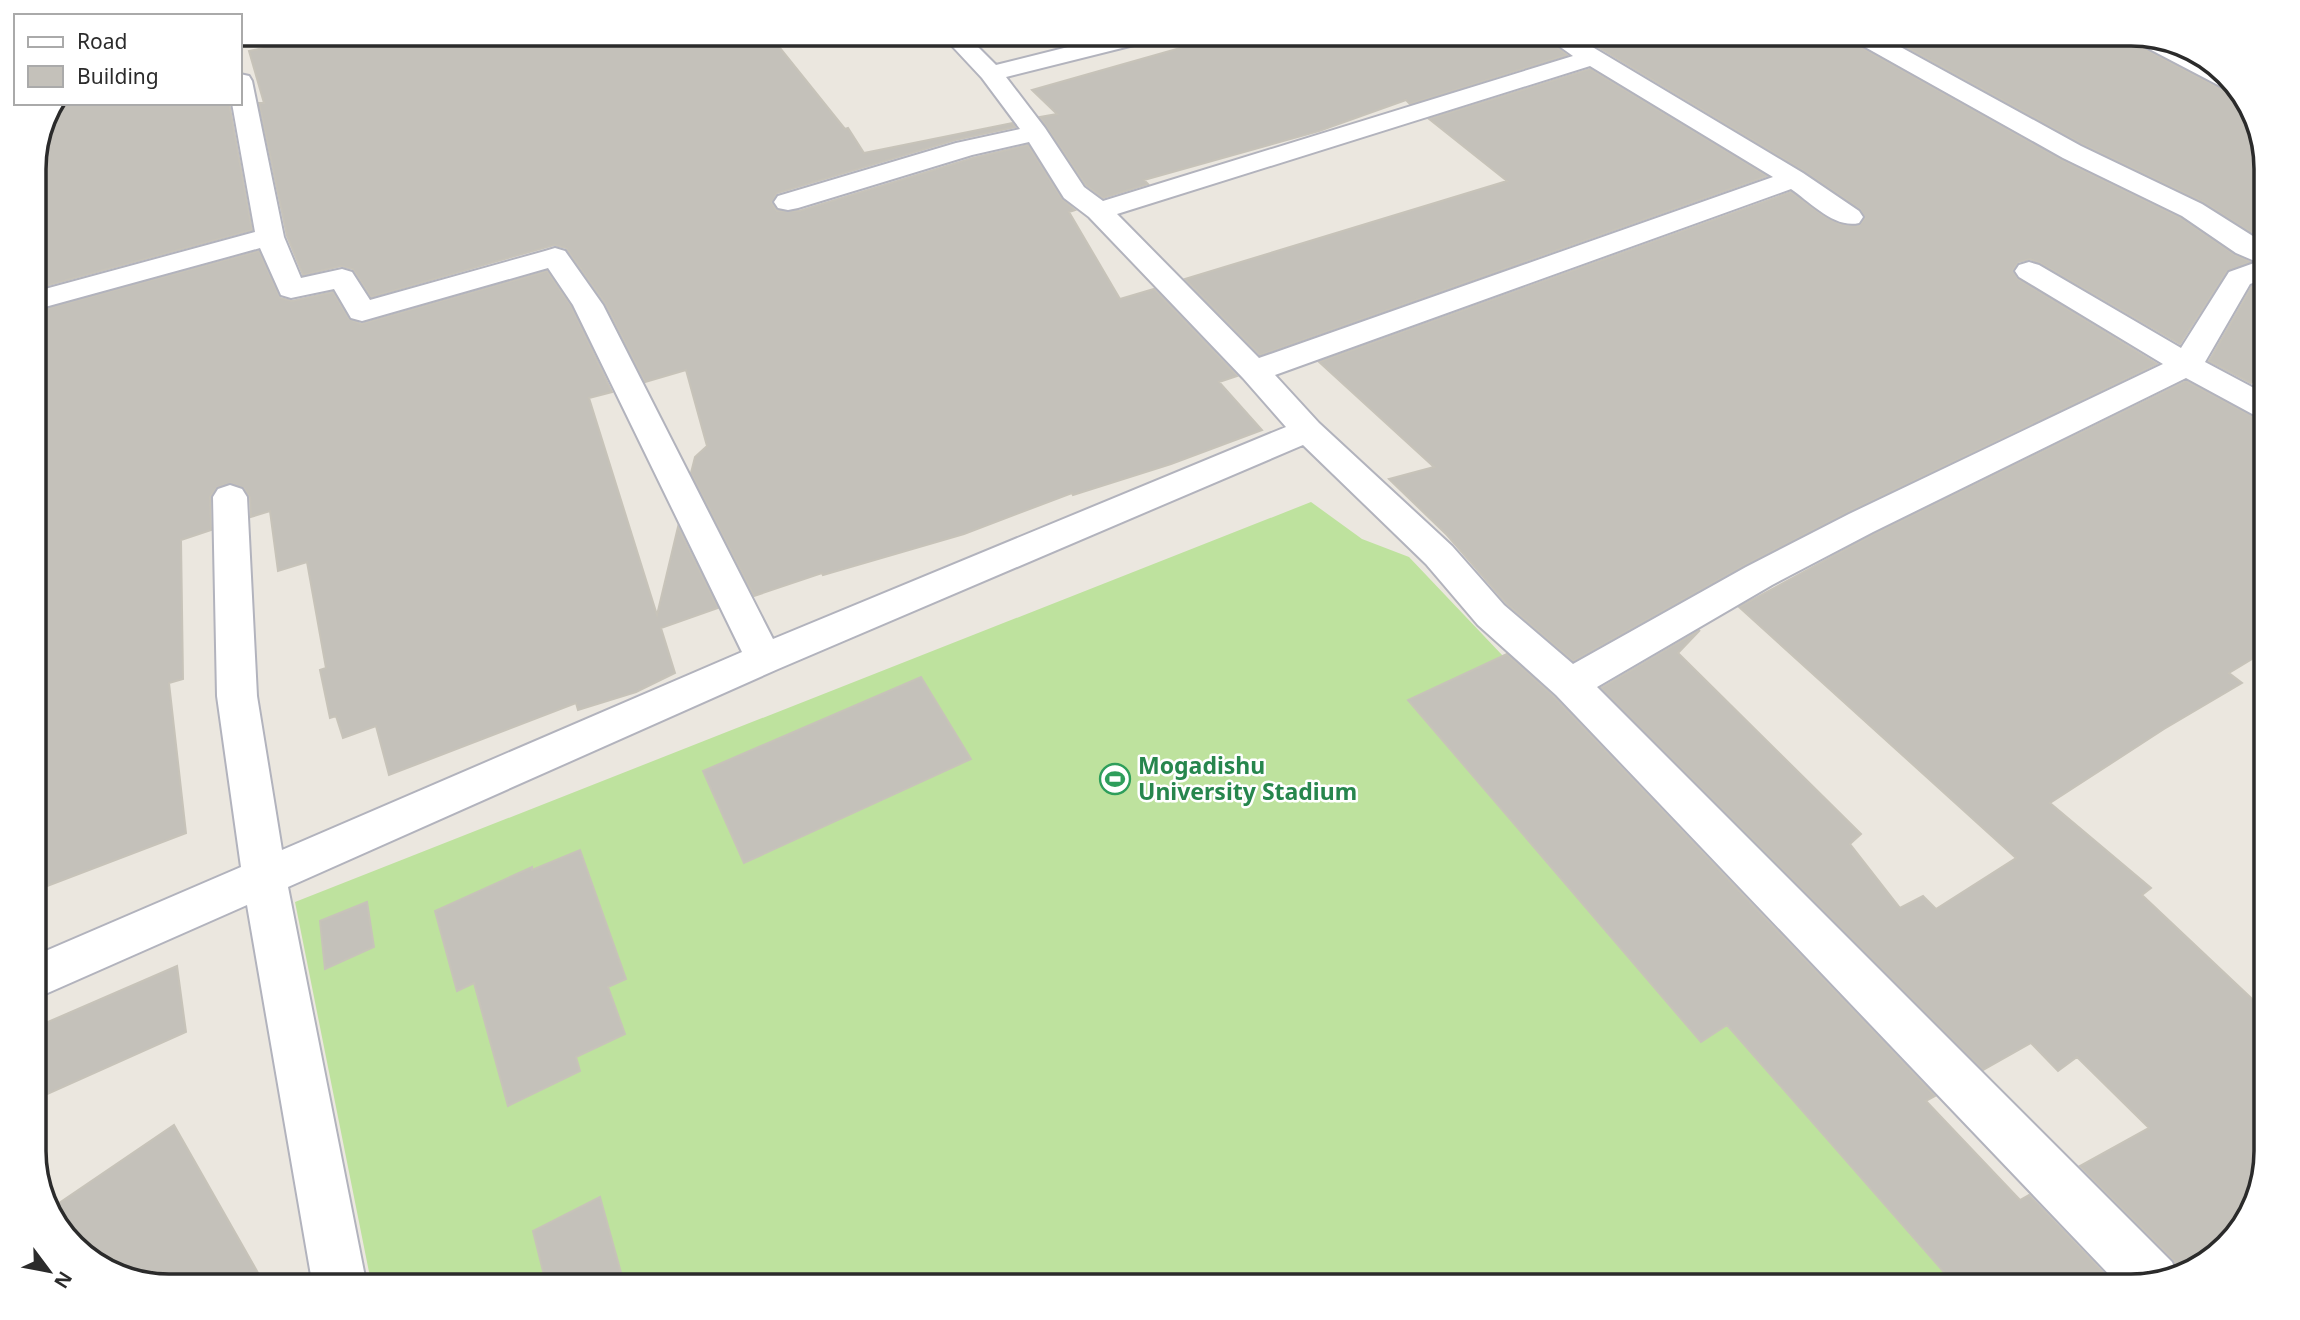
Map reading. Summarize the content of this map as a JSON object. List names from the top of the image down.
{
  "places": {
    "sports": ["Mogadishu University Stadium"]
  },
  "legend": ["Road", "Building"],
  "north": "bottom right"
}
